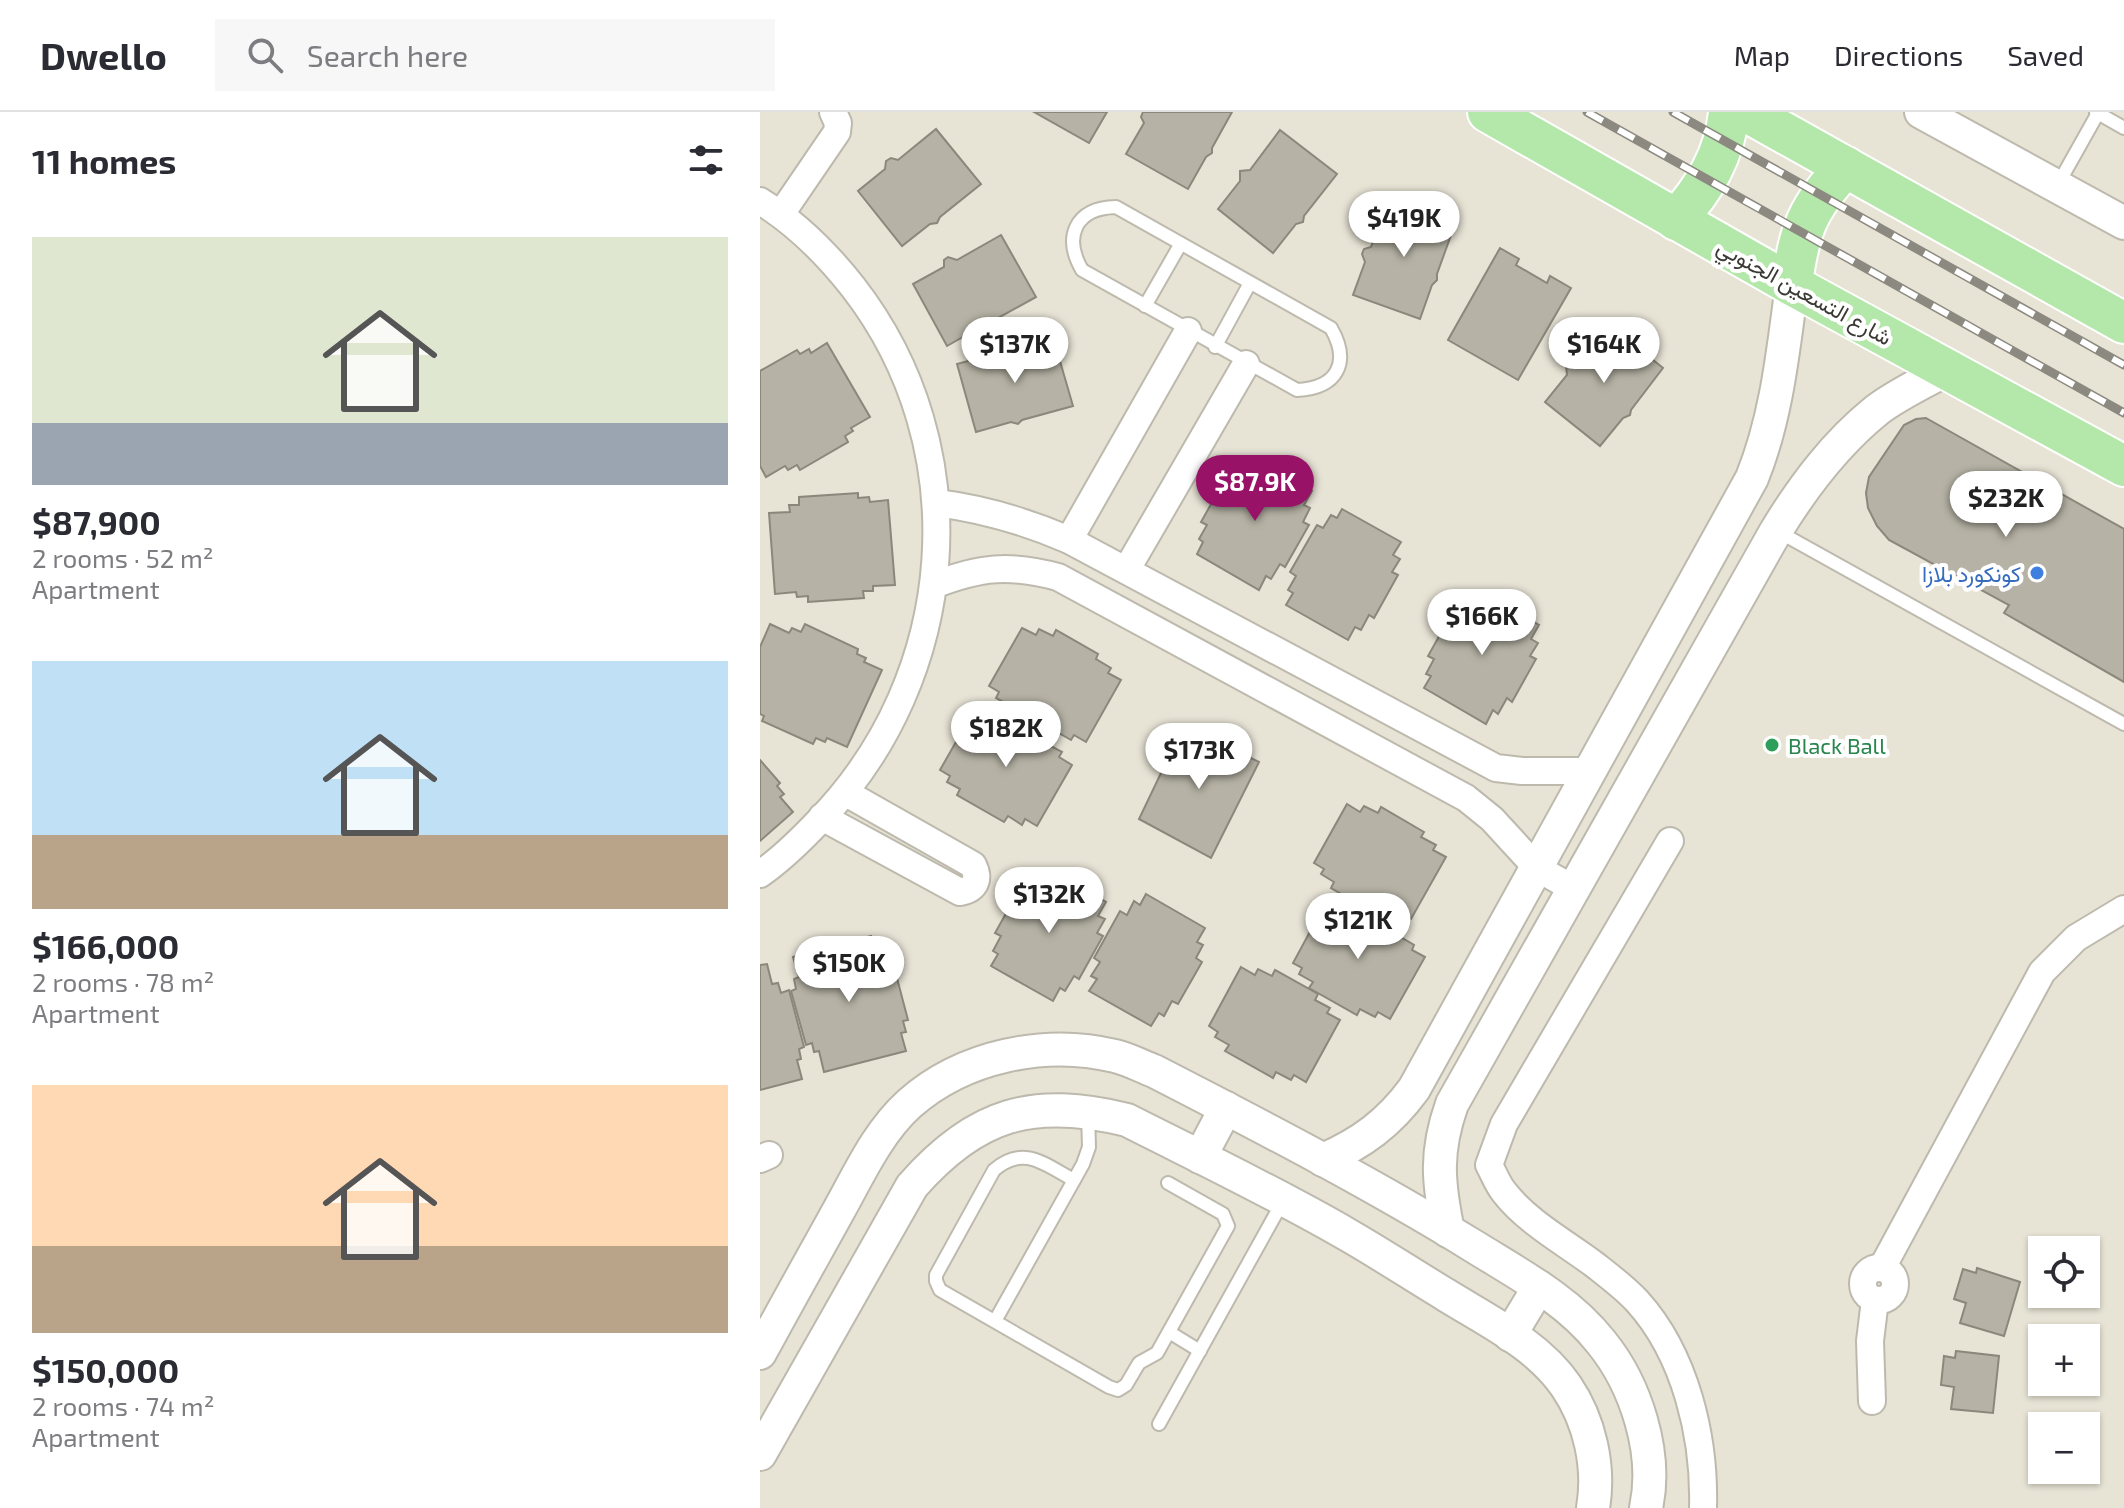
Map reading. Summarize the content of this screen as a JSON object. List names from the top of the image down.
{
  "streets": {
    "main road": ["شارع التسعين الجنوبي"]
  },
  "places": ["كونكورد بلازا", "Black Ball"],
  "page": {
    "header": "Dwello",
    "search": "Search here",
    "nav": ["Map", "Directions", "Saved"],
    "heading": "11 homes",
    "price": [
      "$419K",
      "$137K",
      "$164K",
      "$87.9K",
      "$232K",
      "$166K",
      "$182K",
      "$173K",
      "$132K",
      "$121K",
      "$150K"
    ],
    "list": [
      {
        "name": "$87,900",
        "note": "2 rooms · 52 m² · Apartment"
      },
      {
        "name": "$166,000",
        "note": "2 rooms · 78 m² · Apartment"
      },
      {
        "name": "$150,000",
        "note": "2 rooms · 74 m² · Apartment"
      }
    ],
    "map_buttons": ["+", "−"]
  }
}
